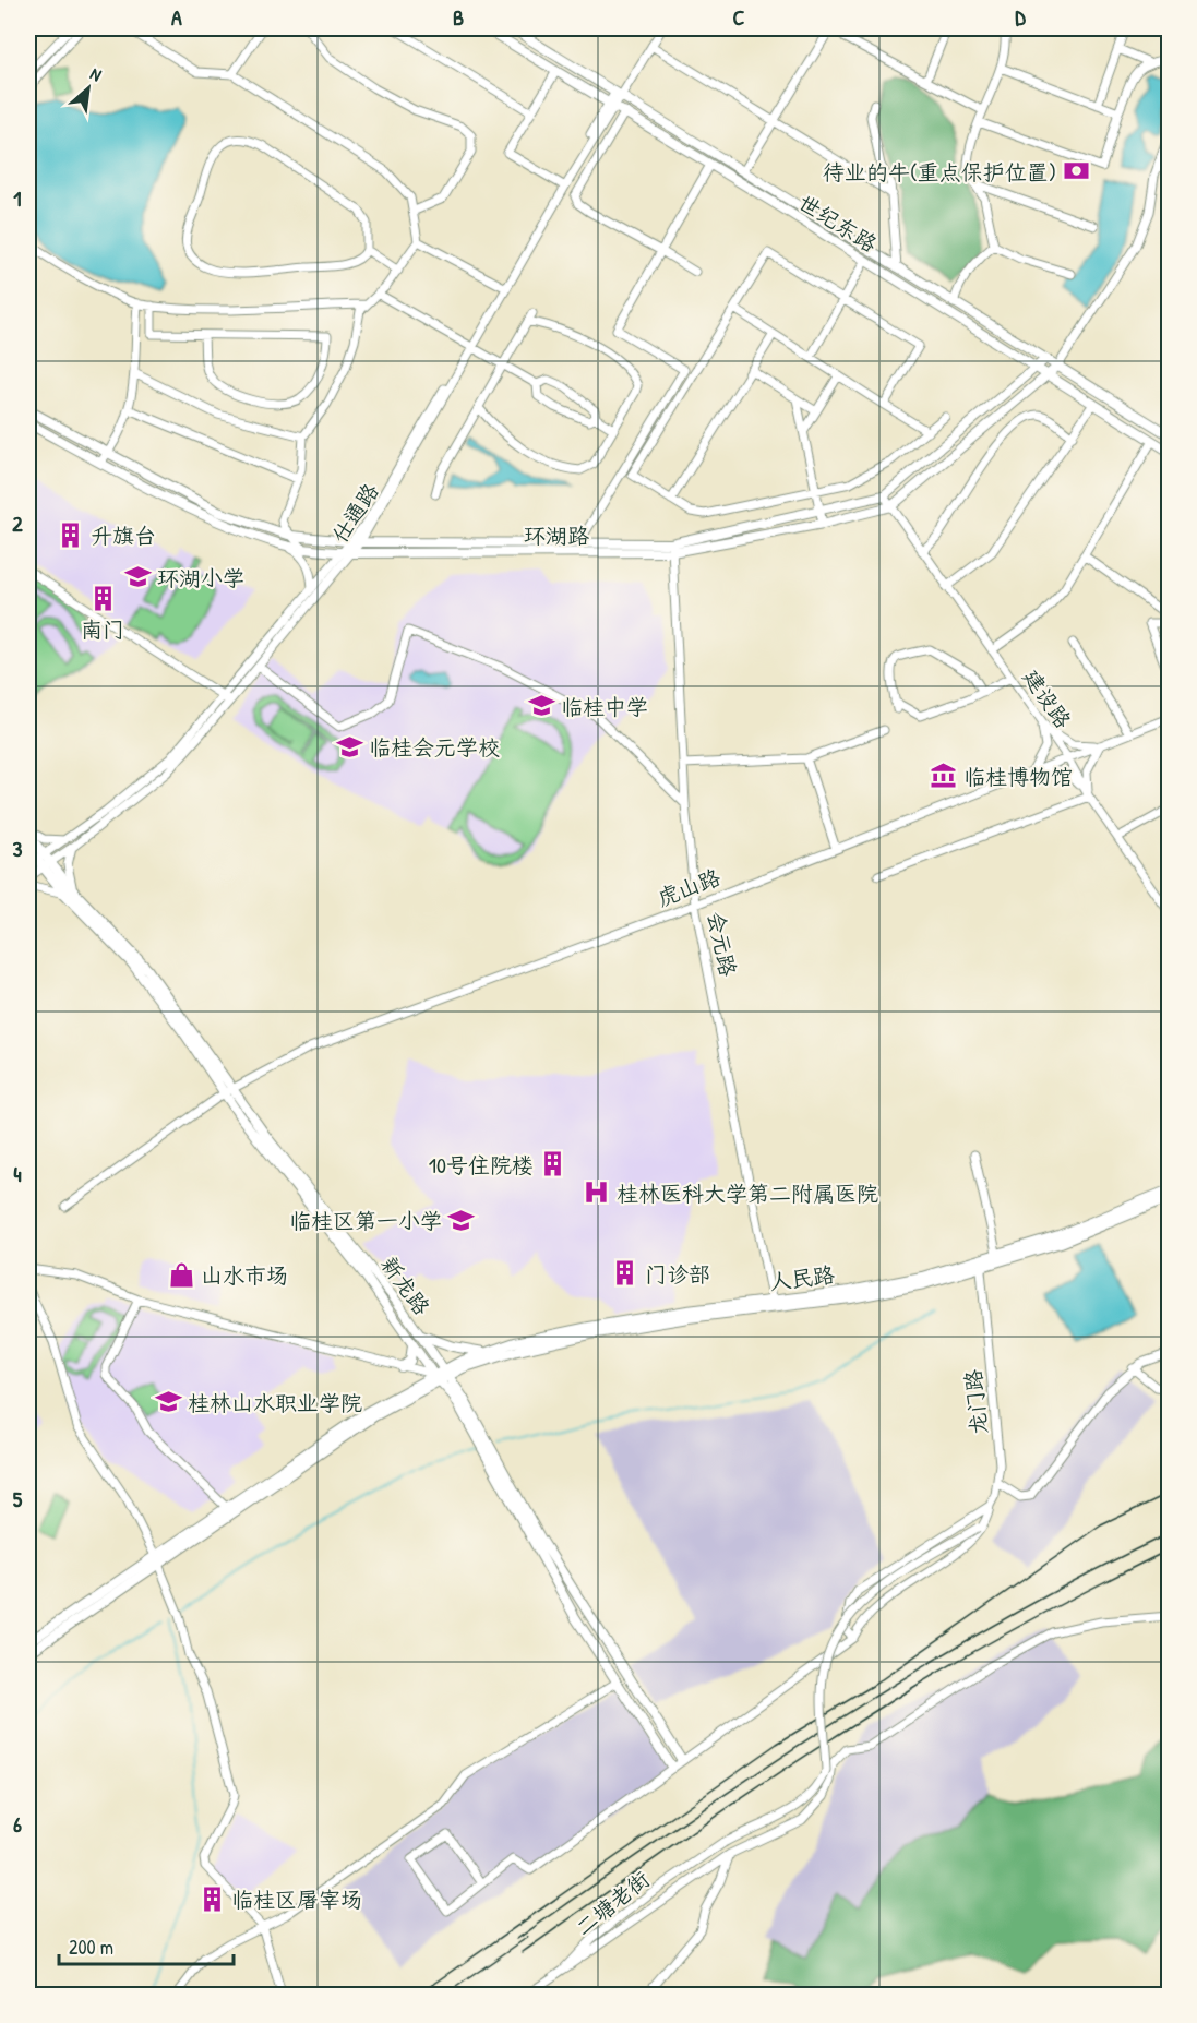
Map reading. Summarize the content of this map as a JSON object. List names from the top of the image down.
{
  "streets": {
    "main road": [
      "世纪东路",
      "环湖路",
      "人民路",
      "新龙路"
    ],
    "street": [
      "仕通路",
      "建设路",
      "虎山路",
      "会元路",
      "龙门路",
      "二塘老街"
    ]
  },
  "crossings": [
    ["世纪东路", "仕通路"],
    ["世纪东路", "环湖路"],
    ["仕通路", "环湖路"],
    ["仕通路", "新龙路"],
    ["环湖路", "建设路"],
    ["环湖路", "会元路"],
    ["建设路", "虎山路"],
    ["虎山路", "会元路"],
    ["虎山路", "新龙路"],
    ["会元路", "人民路"],
    ["人民路", "新龙路"],
    ["人民路", "龙门路"],
    ["龙门路", "二塘老街"]
  ],
  "places": {
    "bank": ["待业的牛(重点保护位置)"],
    "building": [
      "升旗台",
      "南门",
      "10号住院楼",
      "门诊部",
      "临桂区屠宰场"
    ],
    "school or university": [
      "环湖小学",
      "临桂中学",
      "临桂会元学校",
      "临桂区第一小学",
      "桂林山水职业学院"
    ],
    "museum": ["临桂博物馆"],
    "hospital": ["桂林医科大学第二附属医院"],
    "shop": ["山水市场"]
  },
  "scale_bar": "200 m",
  "north": "top right",
  "grid": {
    "columns": [
      "A",
      "B",
      "C",
      "D"
    ],
    "rows": [
      "1",
      "2",
      "3",
      "4",
      "5",
      "6"
    ]
  }
}
